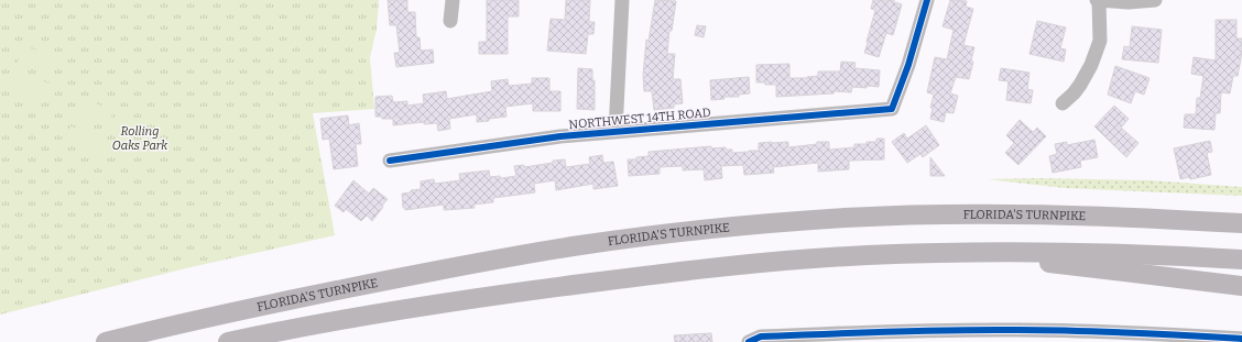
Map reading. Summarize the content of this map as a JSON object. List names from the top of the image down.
{
  "streets": {
    "highway": ["FLORIDA'S TURNPIKE"],
    "street": ["NORTHWEST 14TH ROAD"]
  },
  "parks": ["Rolling Oaks Park"]
}
